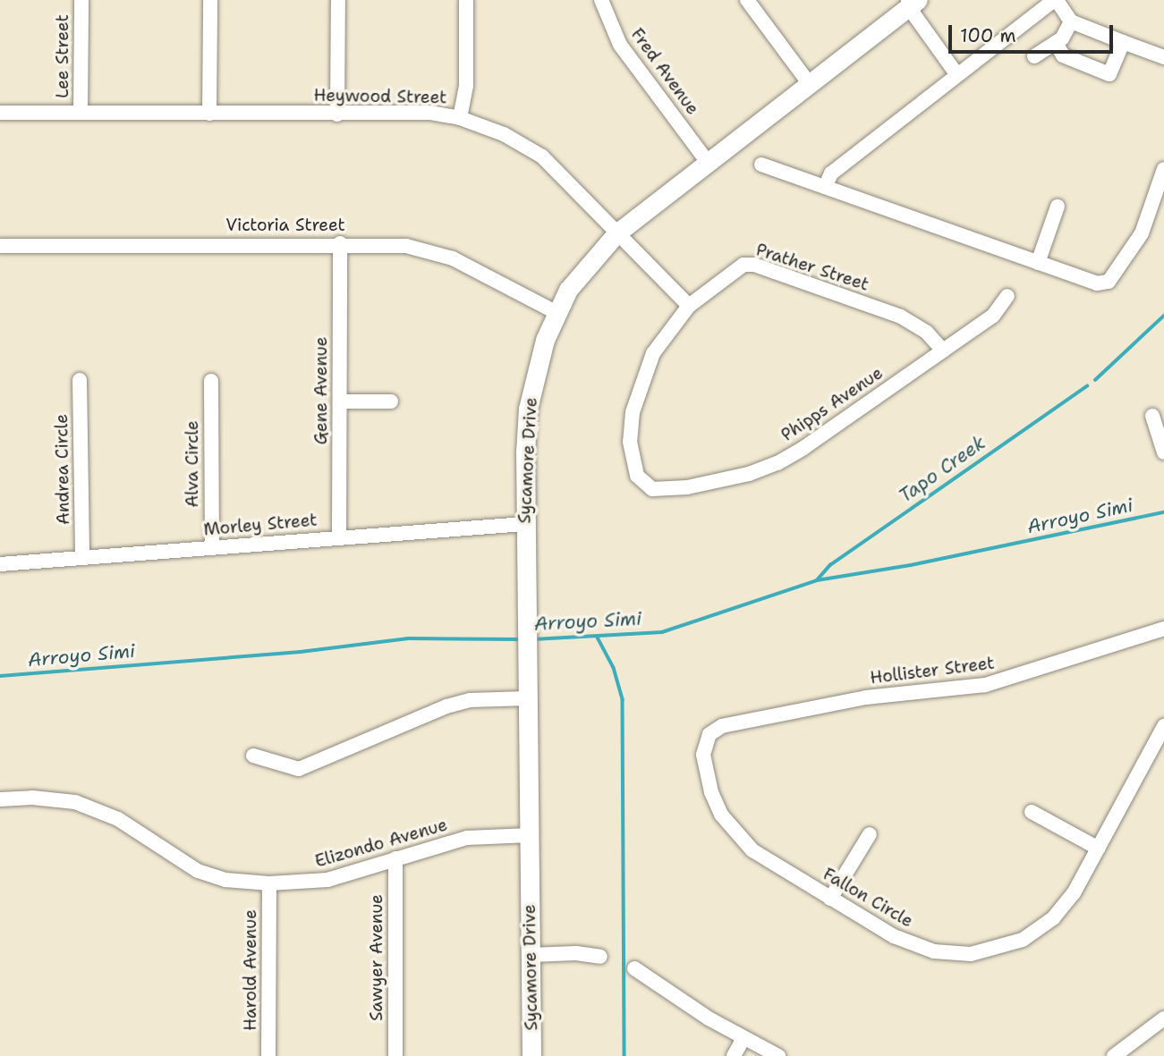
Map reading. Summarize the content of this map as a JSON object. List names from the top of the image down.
{
  "streets": {
    "main road": ["Sycamore Drive"],
    "street": [
      "Lee Street",
      "Fred Avenue",
      "Heywood Street",
      "Victoria Street",
      "Prather Street",
      "Gene Avenue",
      "Phipps Avenue",
      "Alva Circle",
      "Andrea Circle",
      "Morley Street",
      "Hollister Street",
      "Elizondo Avenue",
      "Fallon Circle",
      "Sawyer Avenue",
      "Harold Avenue"
    ]
  },
  "crossings": [
    ["Lee Street", "Heywood Street"],
    ["Fred Avenue", "Sycamore Drive"],
    ["Heywood Street", "Prather Street"],
    ["Heywood Street", "Sycamore Drive"],
    ["Victoria Street", "Gene Avenue"],
    ["Victoria Street", "Sycamore Drive"],
    ["Prather Street", "Phipps Avenue"],
    ["Gene Avenue", "Morley Street"],
    ["Sycamore Drive", "Morley Street"],
    ["Sycamore Drive", "Elizondo Avenue"],
    ["Alva Circle", "Morley Street"],
    ["Andrea Circle", "Morley Street"],
    ["Hollister Street", "Fallon Circle"],
    ["Elizondo Avenue", "Sawyer Avenue"],
    ["Elizondo Avenue", "Harold Avenue"]
  ],
  "water": ["Tapo Creek", "Arroyo Simi"],
  "scale_bar": "100 m"
}
